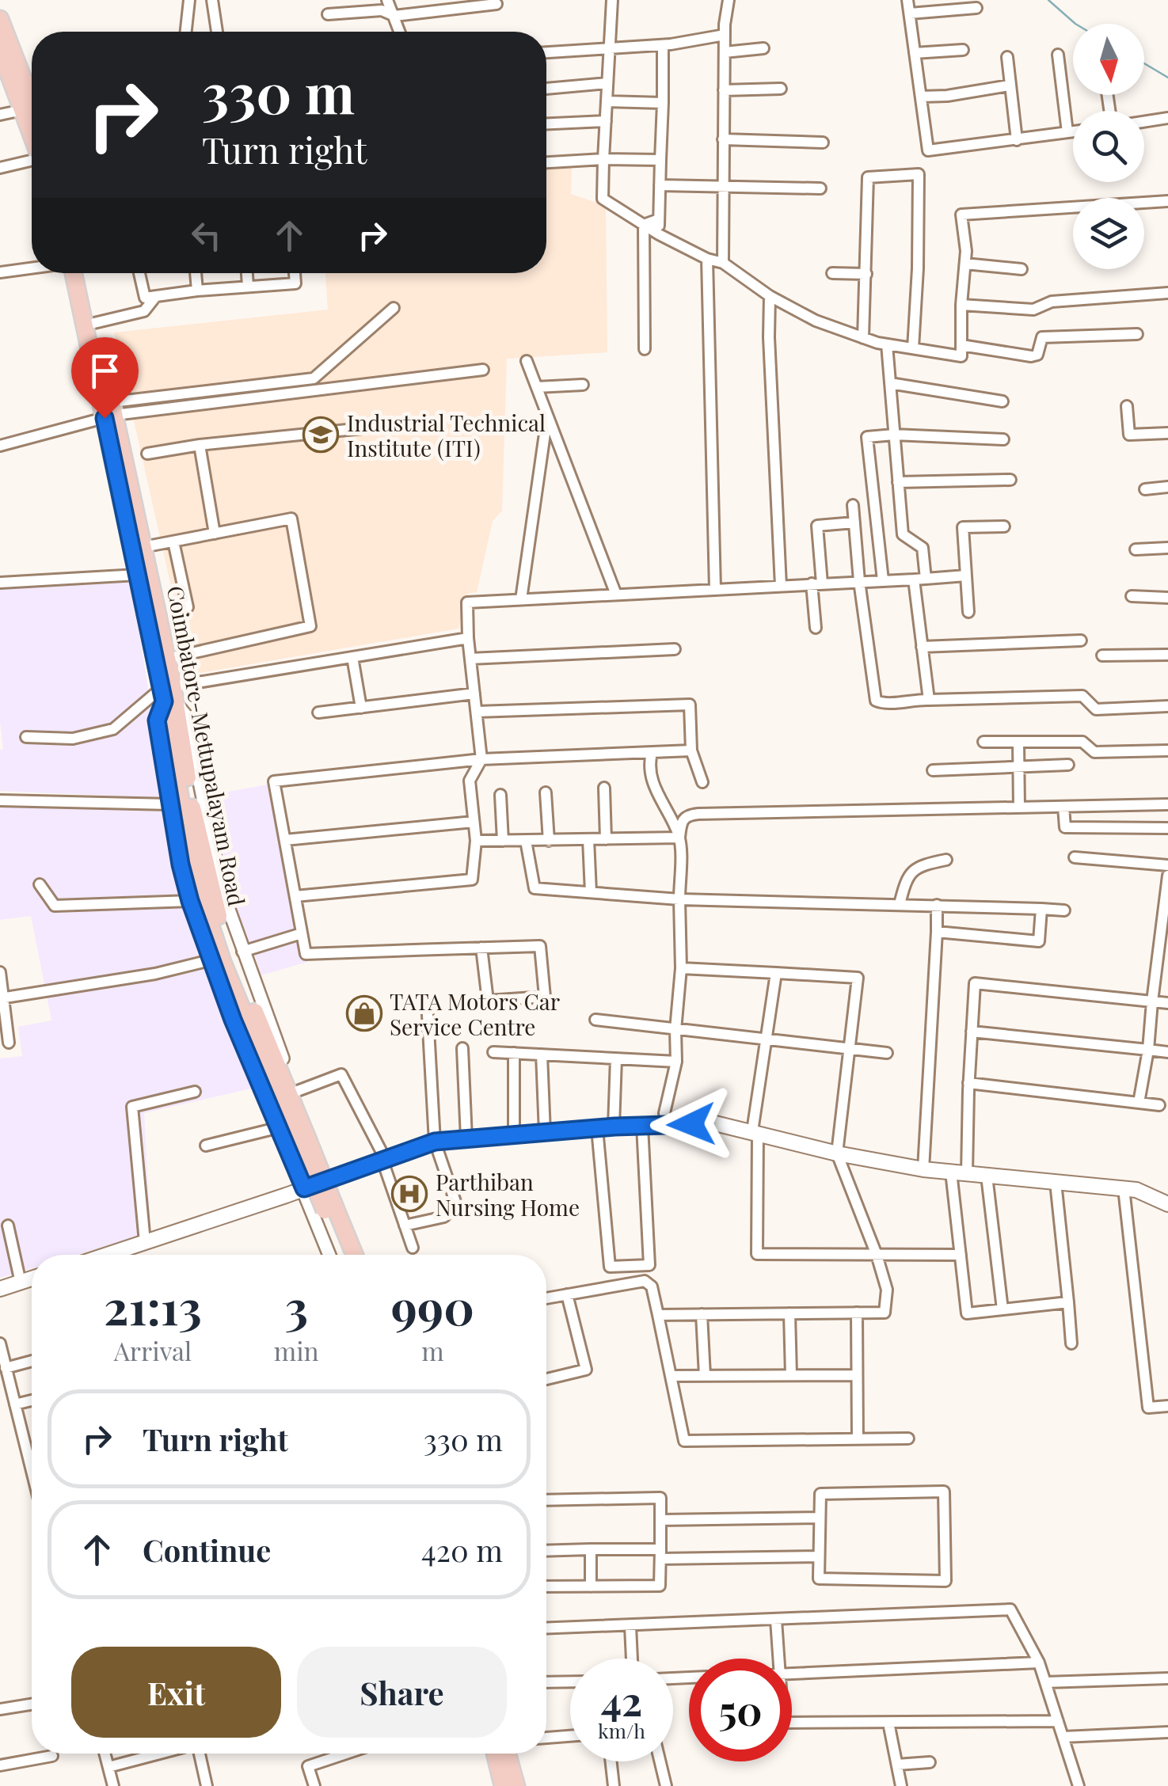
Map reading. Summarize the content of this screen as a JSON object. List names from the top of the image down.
{
  "streets": {
    "highway": ["Coimbatore-Mettupalayam Road"]
  },
  "places": {
    "school or university": ["Industrial Technical Institute (ITI)"],
    "shop": ["TATA Motors Car Service Centre"],
    "hospital": ["Parthiban Nursing Home"]
  },
  "north": "bottom",
  "page": {
    "turn": ["330 m", "Turn right"],
    "eta": [
      "21:13",
      "Arrival",
      "3",
      "min",
      "990",
      "m"
    ],
    "list": [
      {
        "name": "Turn right",
        "value": "330 m"
      },
      {
        "name": "Continue",
        "value": "420 m"
      }
    ],
    "buttons": ["Exit", "Share"],
    "speed": "42 km/h",
    "limit": "50"
  }
}
